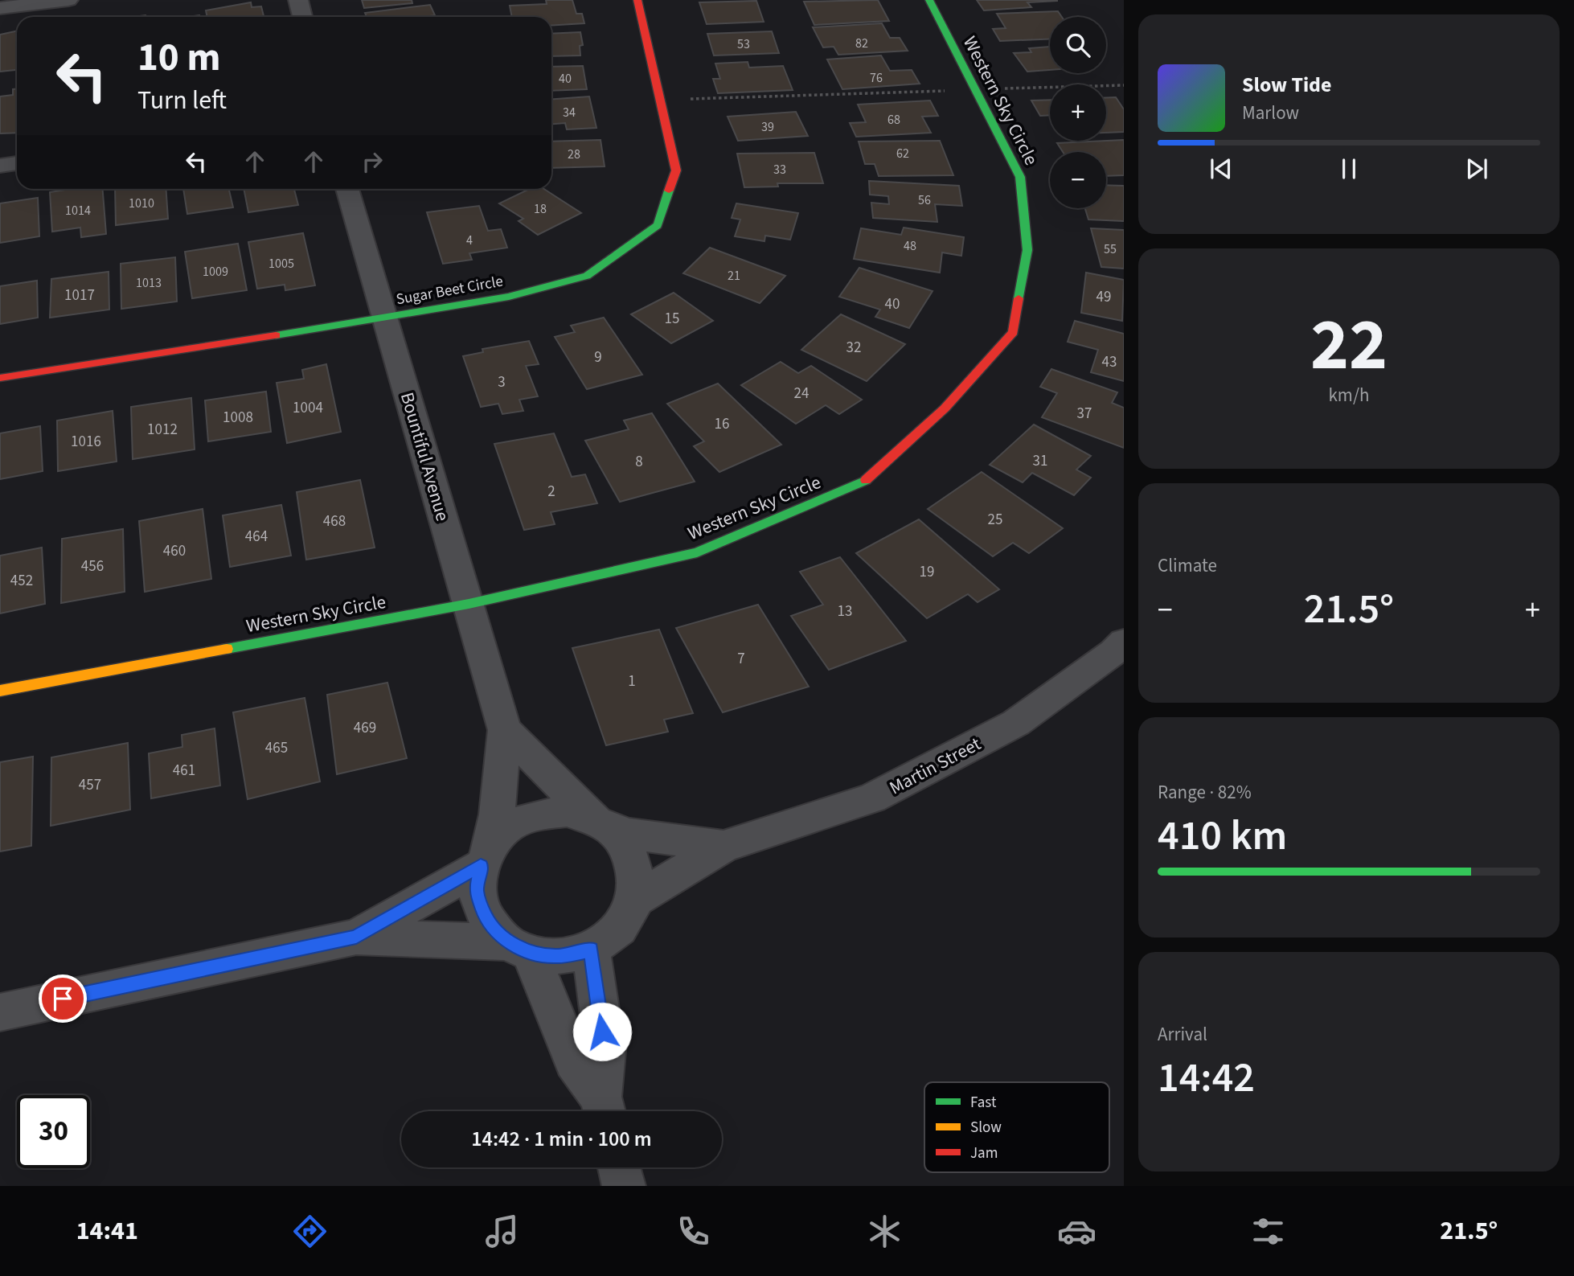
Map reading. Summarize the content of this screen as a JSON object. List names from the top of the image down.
{
  "streets": {
    "street": [
      "Western Sky Circle",
      "Sugar Beet Circle",
      "Bountiful Avenue",
      "Martin Street"
    ]
  },
  "crossings": [
    ["Western Sky Circle", "Bountiful Avenue"],
    ["Sugar Beet Circle", "Bountiful Avenue"],
    ["Bountiful Avenue", "Martin Street"]
  ],
  "house_numbers": [
    "82",
    "53",
    "76",
    "40",
    "34",
    "68",
    "39",
    "62",
    "28",
    "33",
    "56",
    "1010",
    "18",
    "1014",
    "4",
    "48",
    "55",
    "1005",
    "1009",
    "21",
    "1013",
    "1017",
    "49",
    "40",
    "15",
    "32",
    "9",
    "43",
    "3",
    "24",
    "1004",
    "37",
    "1008",
    "16",
    "1012",
    "1016",
    "31",
    "8",
    "2",
    "25",
    "468",
    "464",
    "460",
    "456",
    "19",
    "452",
    "13",
    "7",
    "1",
    "469",
    "465",
    "461",
    "457"
  ],
  "legend": ["Fast", "Slow", "Jam"],
  "page": {
    "map_buttons": ["+", "−"],
    "turn": ["10 m", "Turn left"],
    "song": ["Slow Tide", "Marlow"],
    "tile": [
      ["22", "km/h"],
      "Climate",
      ["Range · 82%", "410 km"],
      ["Arrival", "14:42"]
    ],
    "heat": ["−", "21.5°", "+"],
    "limit": "30",
    "trip": "14:42 · 1 min · 100 m",
    "tabs": ["14:41", "21.5°"]
  }
}
